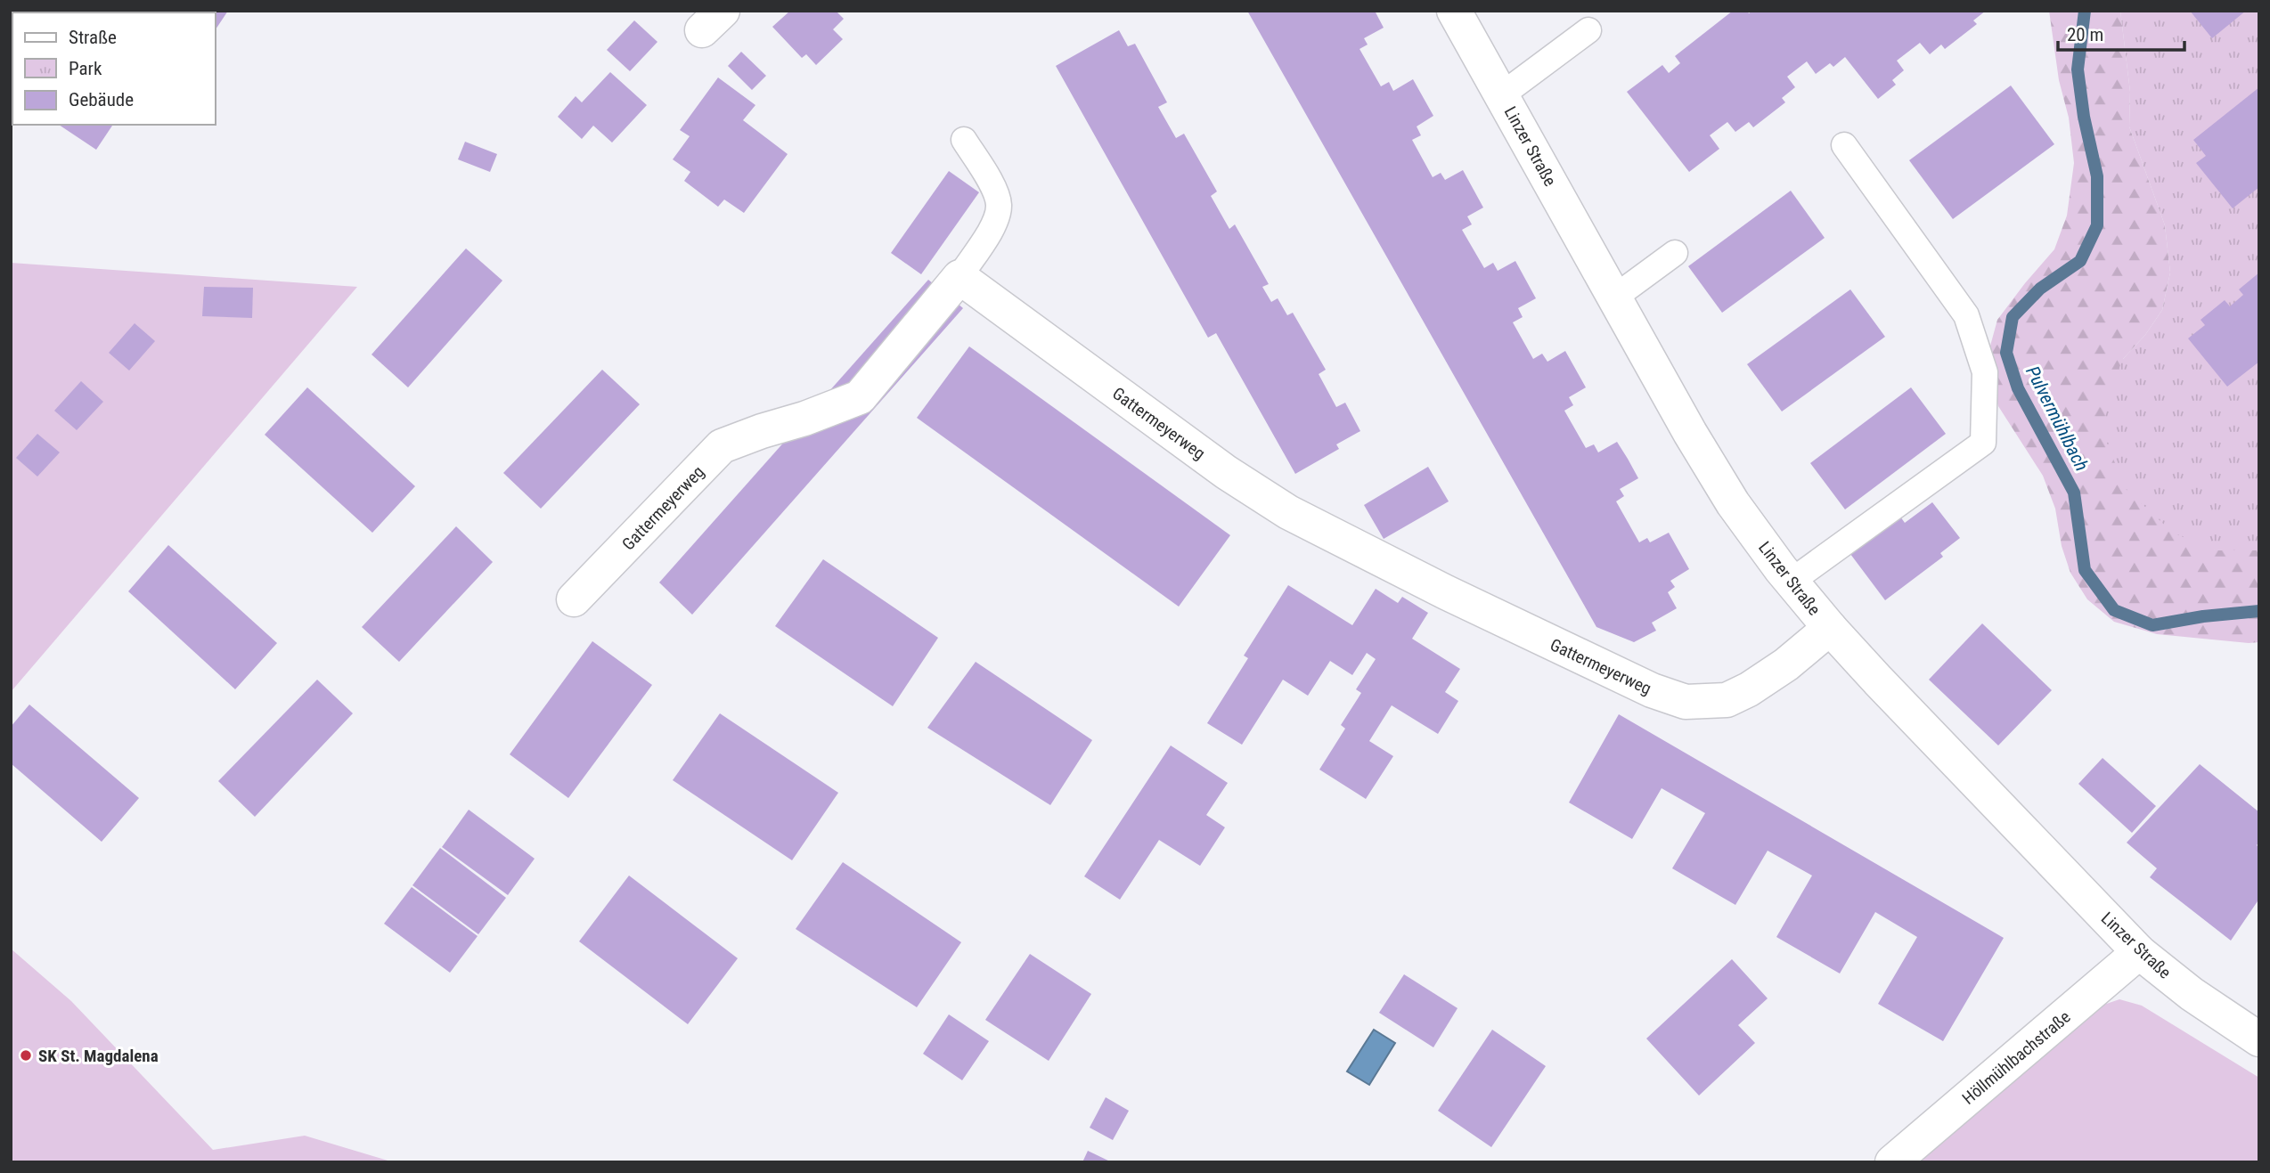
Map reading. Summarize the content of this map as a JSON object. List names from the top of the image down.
{
  "streets": {
    "street": ["Linzer Straße", "Gattermeyerweg", "Höllmühlbachstraße"]
  },
  "crossings": [
    ["Linzer Straße", "Gattermeyerweg"],
    ["Linzer Straße", "Höllmühlbachstraße"]
  ],
  "water": ["Pulvermühlbach"],
  "places": ["SK St. Magdalena"],
  "legend": ["Straße", "Park", "Gebäude"],
  "scale_bar": "20 m"
}
